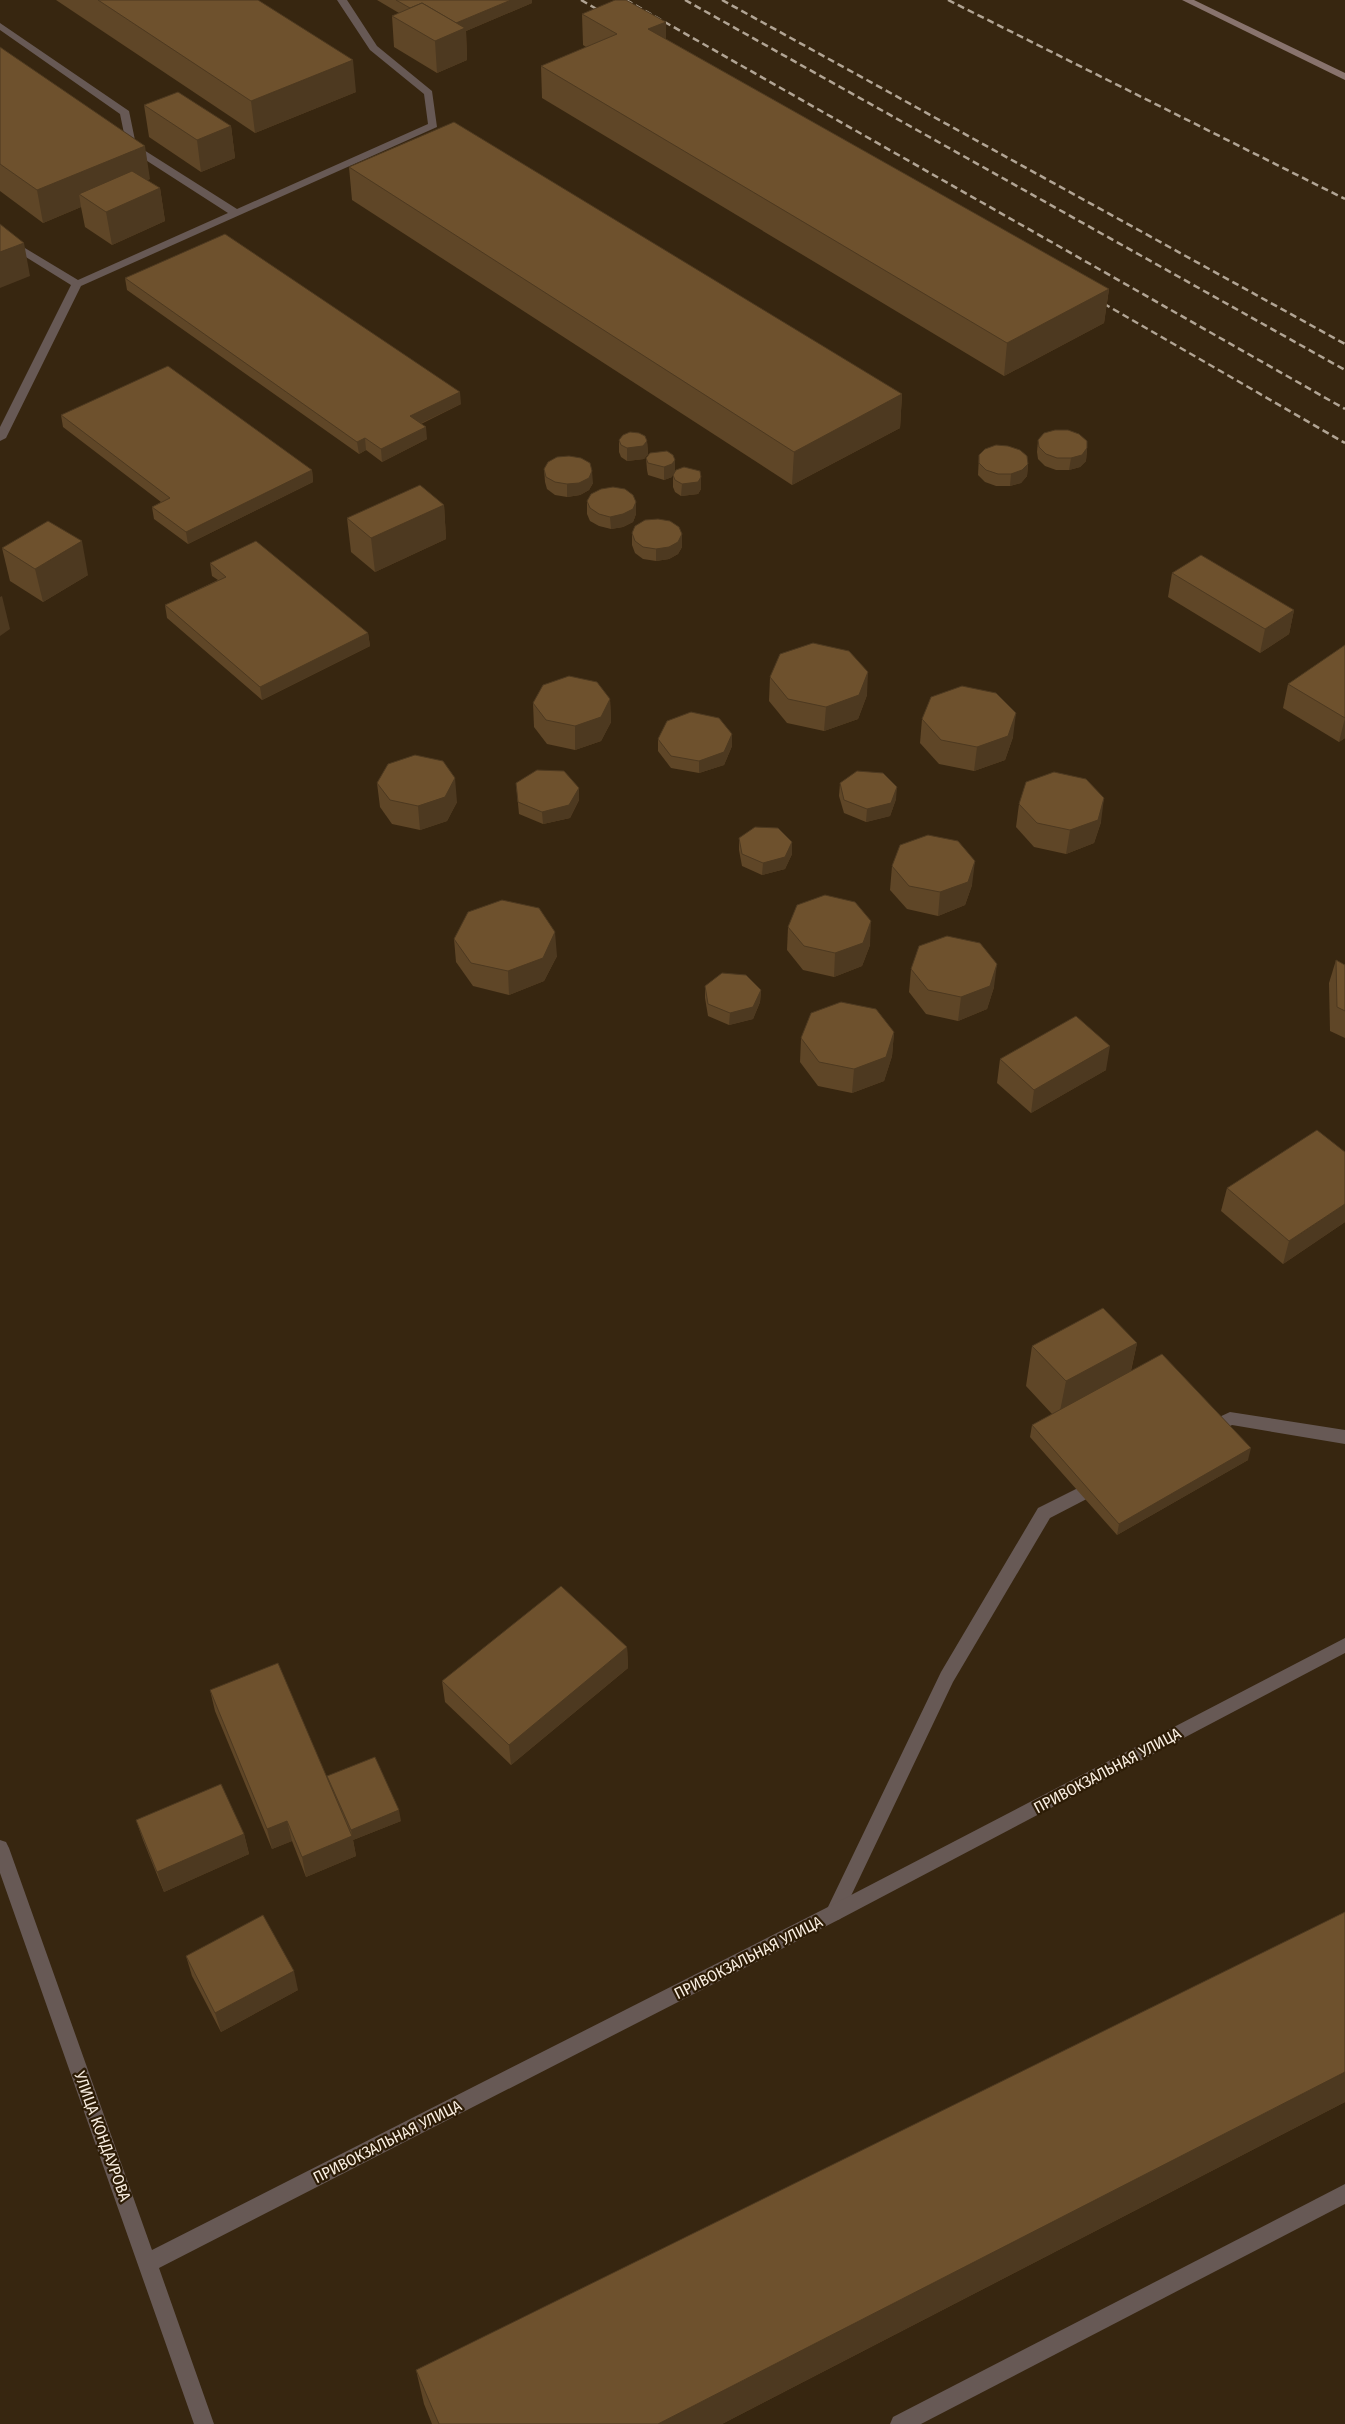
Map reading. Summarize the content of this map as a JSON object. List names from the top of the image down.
{
  "streets": {
    "street": ["ПРИВОКЗАЛЬНАЯ УЛИЦА", "УЛИЦА КОНДАУРОВА"]
  },
  "crossings": [
    ["ПРИВОКЗАЛЬНАЯ УЛИЦА", "УЛИЦА КОНДАУРОВА"]
  ]
}
